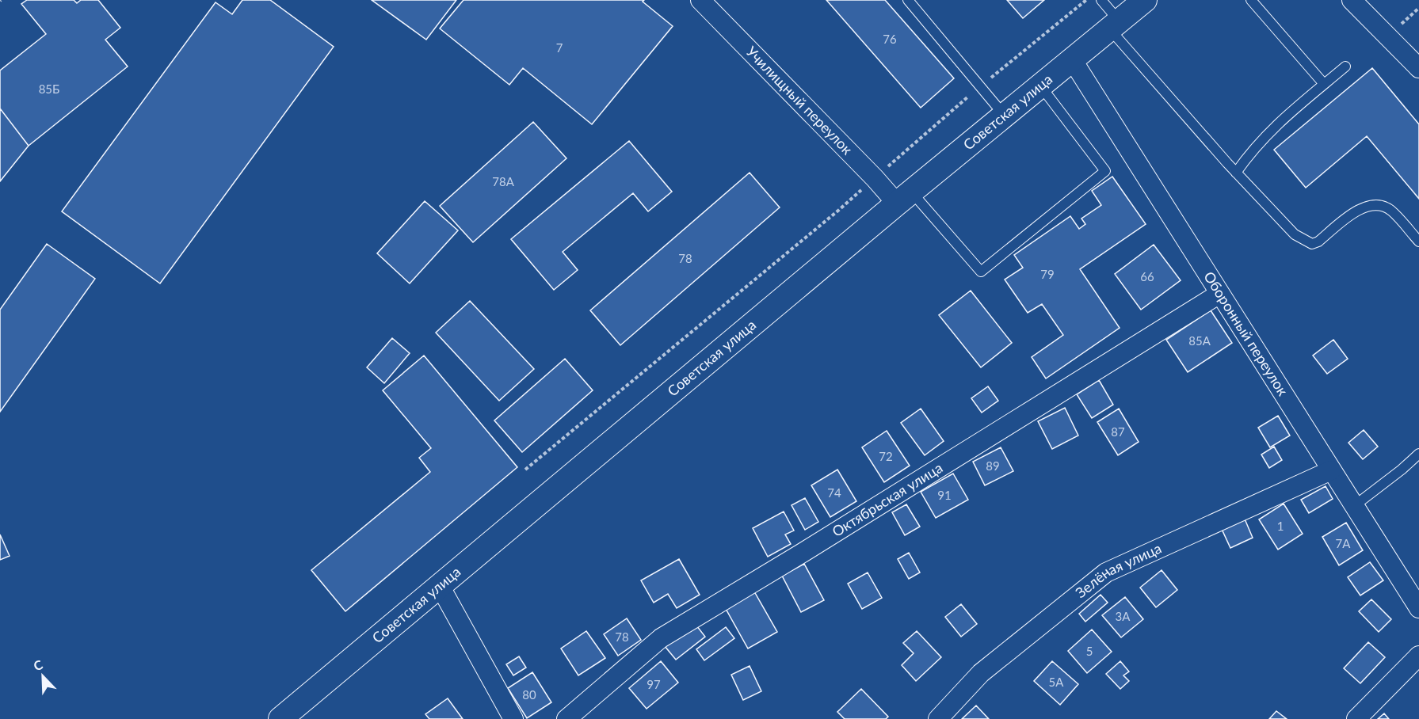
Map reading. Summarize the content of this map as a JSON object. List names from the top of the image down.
{
  "streets": {
    "street": [
      "Училищный переулок",
      "Советская улица",
      "Оборонный переулок",
      "Октябрьская улица",
      "Зелёная улица"
    ]
  },
  "crossings": [
    ["Училищный переулок", "Советская улица"],
    ["Советская улица", "Оборонный переулок"],
    ["Оборонный переулок", "Октябрьская улица"],
    ["Оборонный переулок", "Зелёная улица"]
  ],
  "house_numbers": [
    "76",
    "7",
    "85Б",
    "78А",
    "78",
    "79",
    "66",
    "85А",
    "87",
    "72",
    "89",
    "74",
    "91",
    "1",
    "7А",
    "3А",
    "78",
    "5",
    "5А",
    "97",
    "80"
  ],
  "north": "top left"
}
